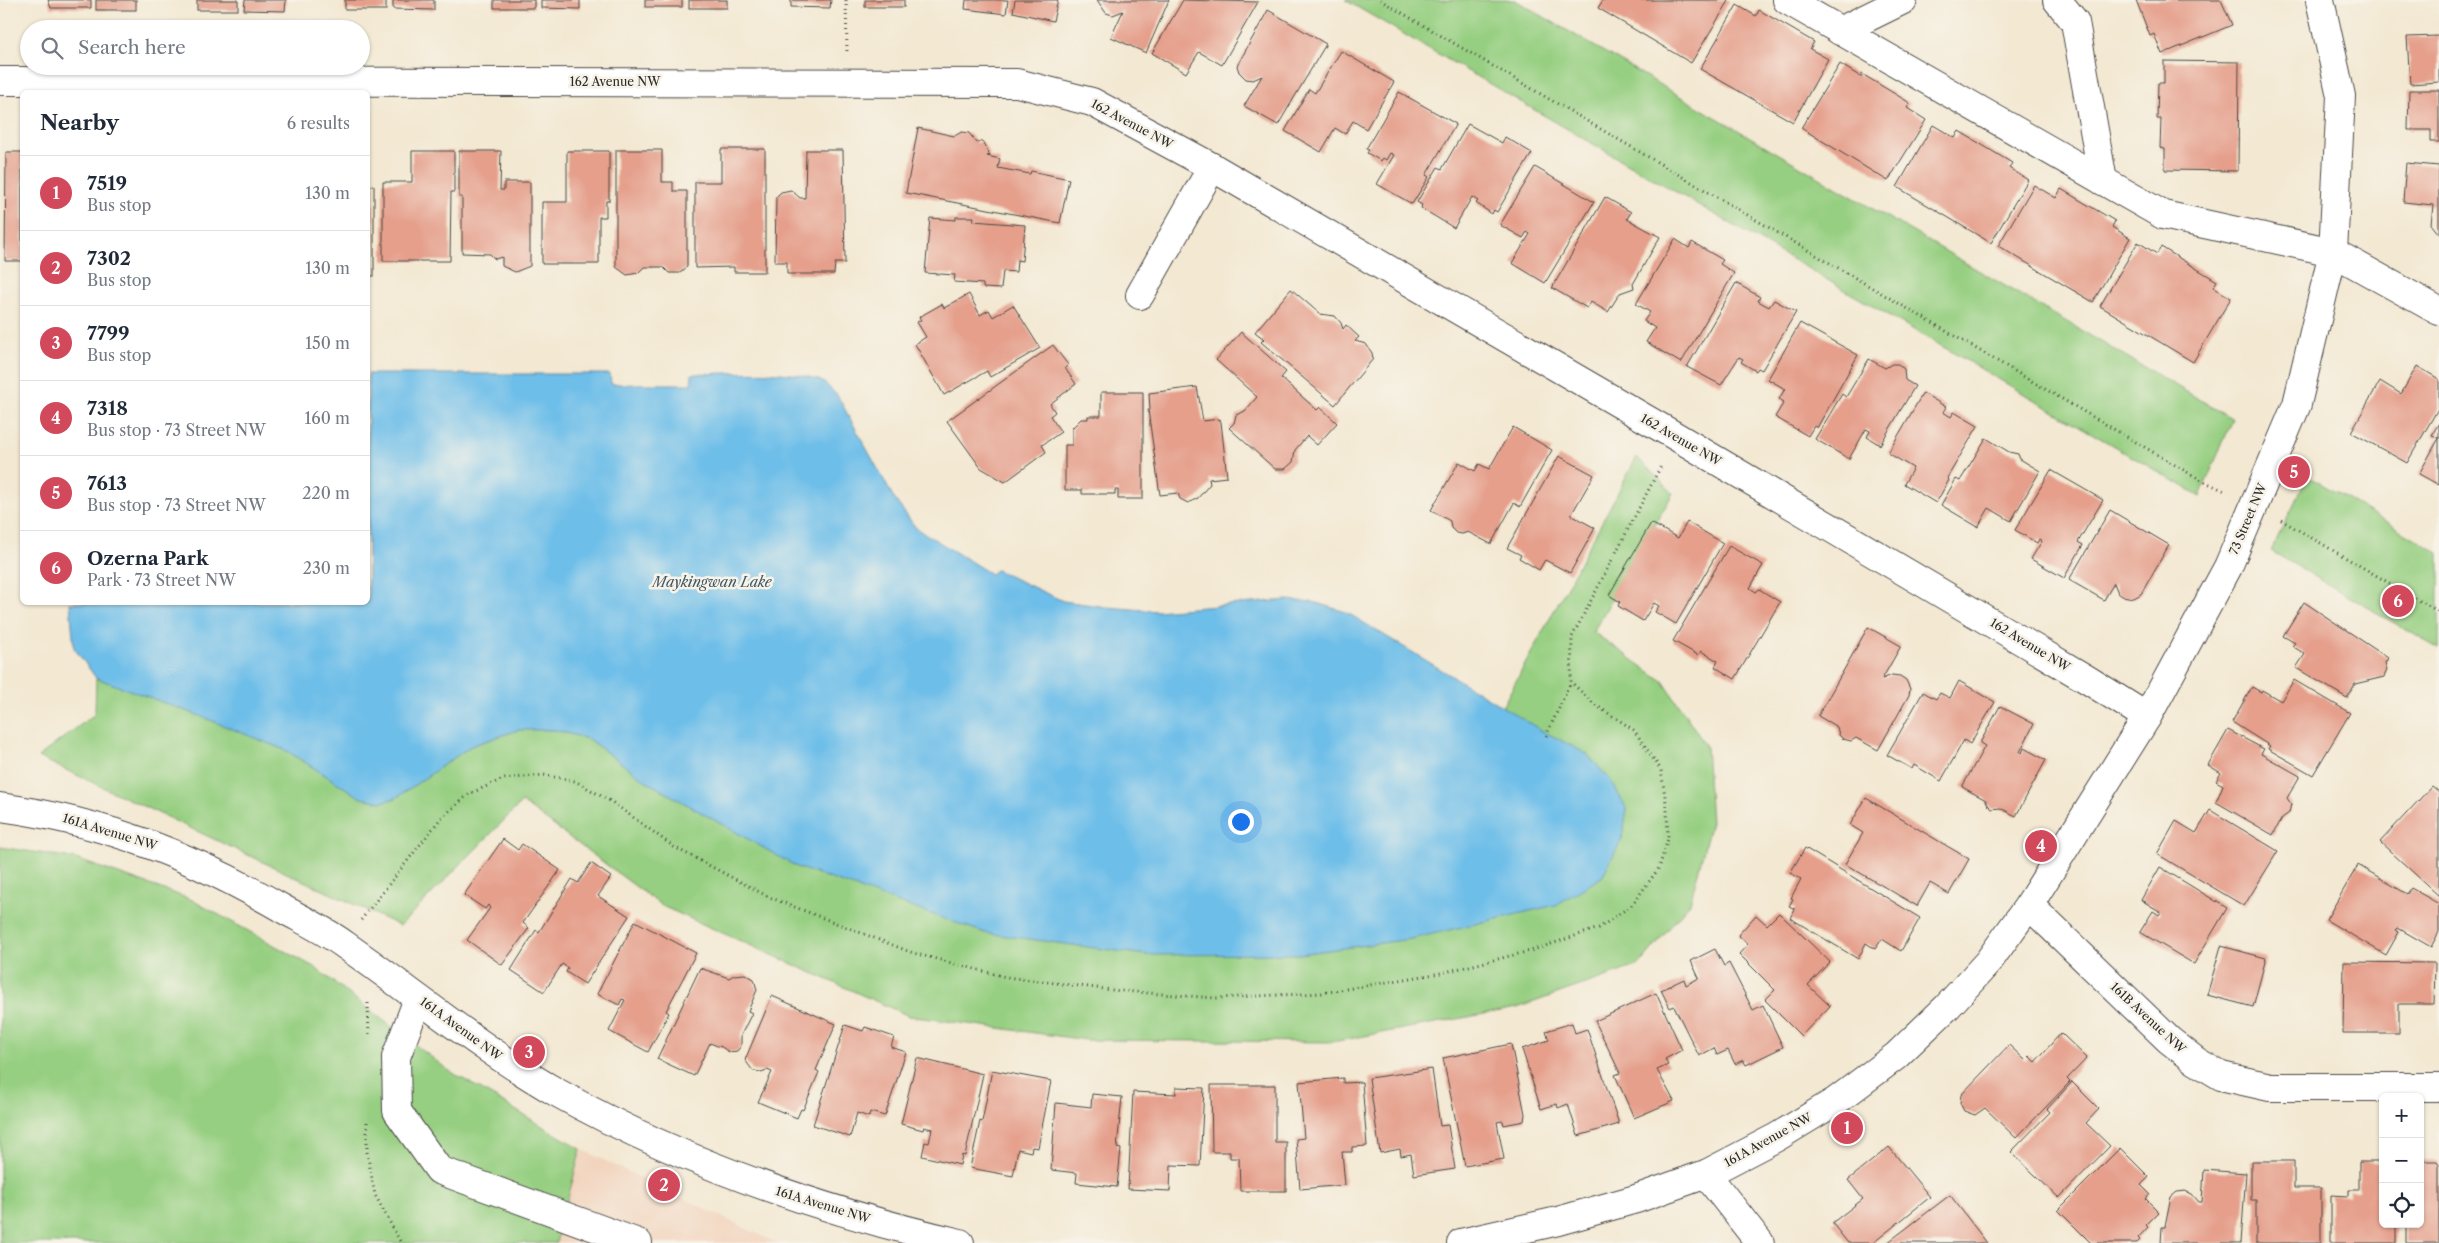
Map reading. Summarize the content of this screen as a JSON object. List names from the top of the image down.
{
  "streets": {
    "street": [
      "162 Avenue NW",
      "73 Street NW",
      "161A Avenue NW",
      "161B Avenue NW"
    ]
  },
  "crossings": [
    ["162 Avenue NW", "73 Street NW"],
    ["73 Street NW", "161A Avenue NW"],
    ["73 Street NW", "161B Avenue NW"],
    ["161A Avenue NW", "161B Avenue NW"]
  ],
  "water": ["Maykingwan Lake"],
  "page": {
    "search": "Search here",
    "heading": ["Nearby", "6 results"],
    "list": [
      {
        "mark": "1",
        "name": "7519",
        "note": "Bus stop",
        "value": "130 m"
      },
      {
        "mark": "2",
        "name": "7302",
        "note": "Bus stop",
        "value": "130 m"
      },
      {
        "mark": "3",
        "name": "7799",
        "note": "Bus stop",
        "value": "150 m"
      },
      {
        "mark": "4",
        "name": "7318",
        "note": "Bus stop · 73 Street NW",
        "value": "160 m"
      },
      {
        "mark": "5",
        "name": "7613",
        "note": "Bus stop · 73 Street NW",
        "value": "220 m"
      },
      {
        "mark": "6",
        "name": "Ozerna Park",
        "note": "Park · 73 Street NW",
        "value": "230 m"
      }
    ],
    "pins": [
      "5",
      "6",
      "4",
      "3",
      "1",
      "2"
    ],
    "map_buttons": ["+", "−"]
  }
}
